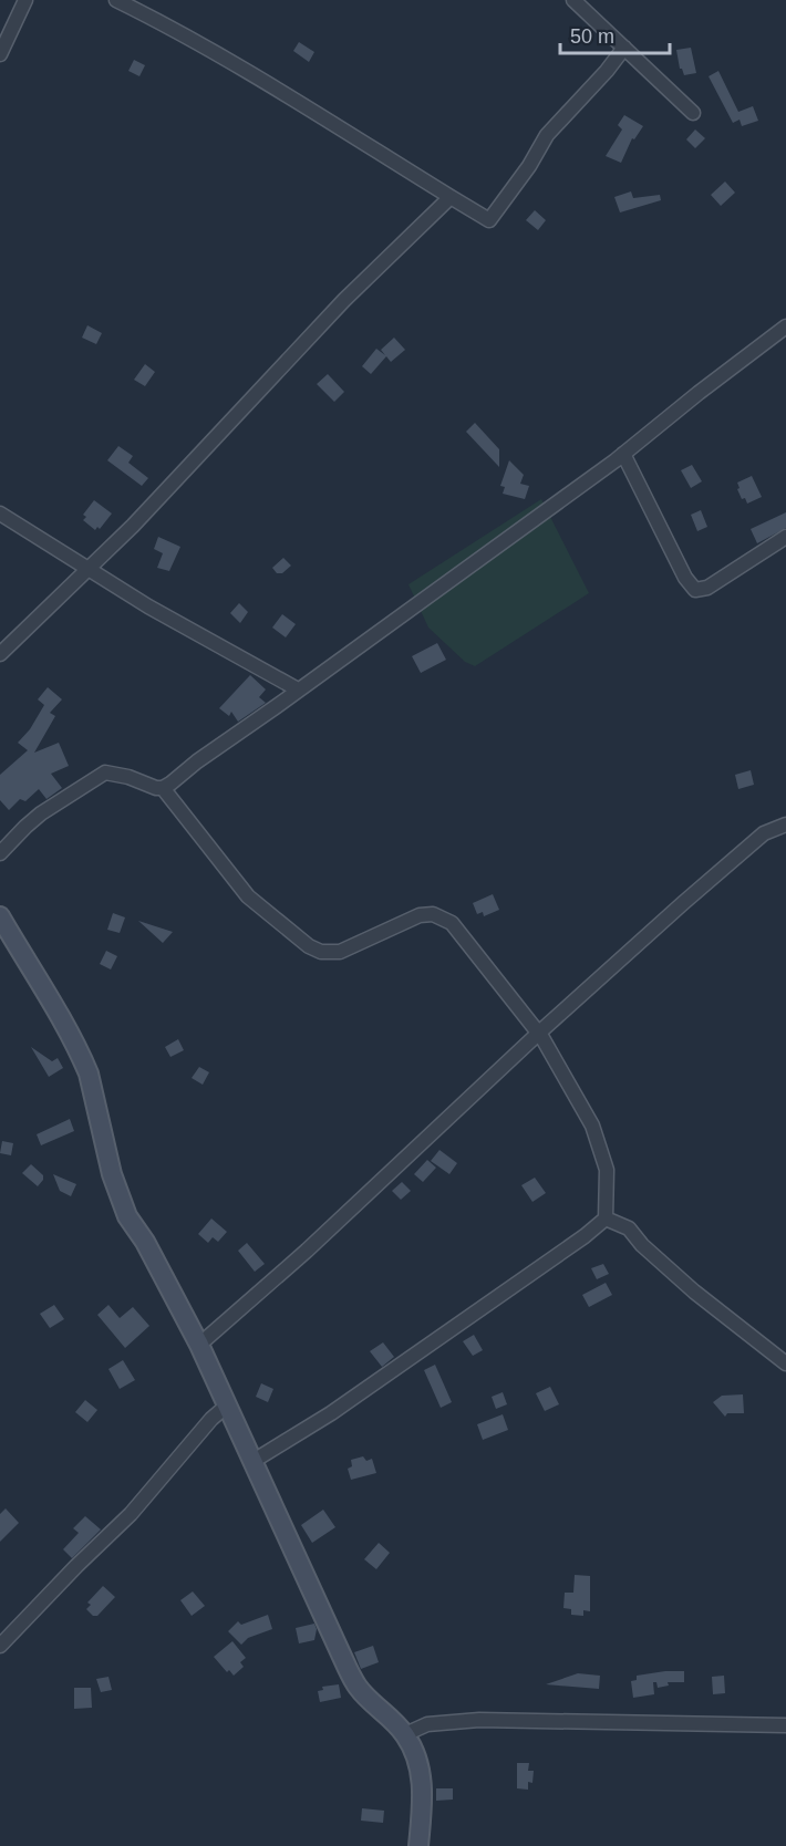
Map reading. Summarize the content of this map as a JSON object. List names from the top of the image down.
{
  "scale_bar": "50 m"
}
